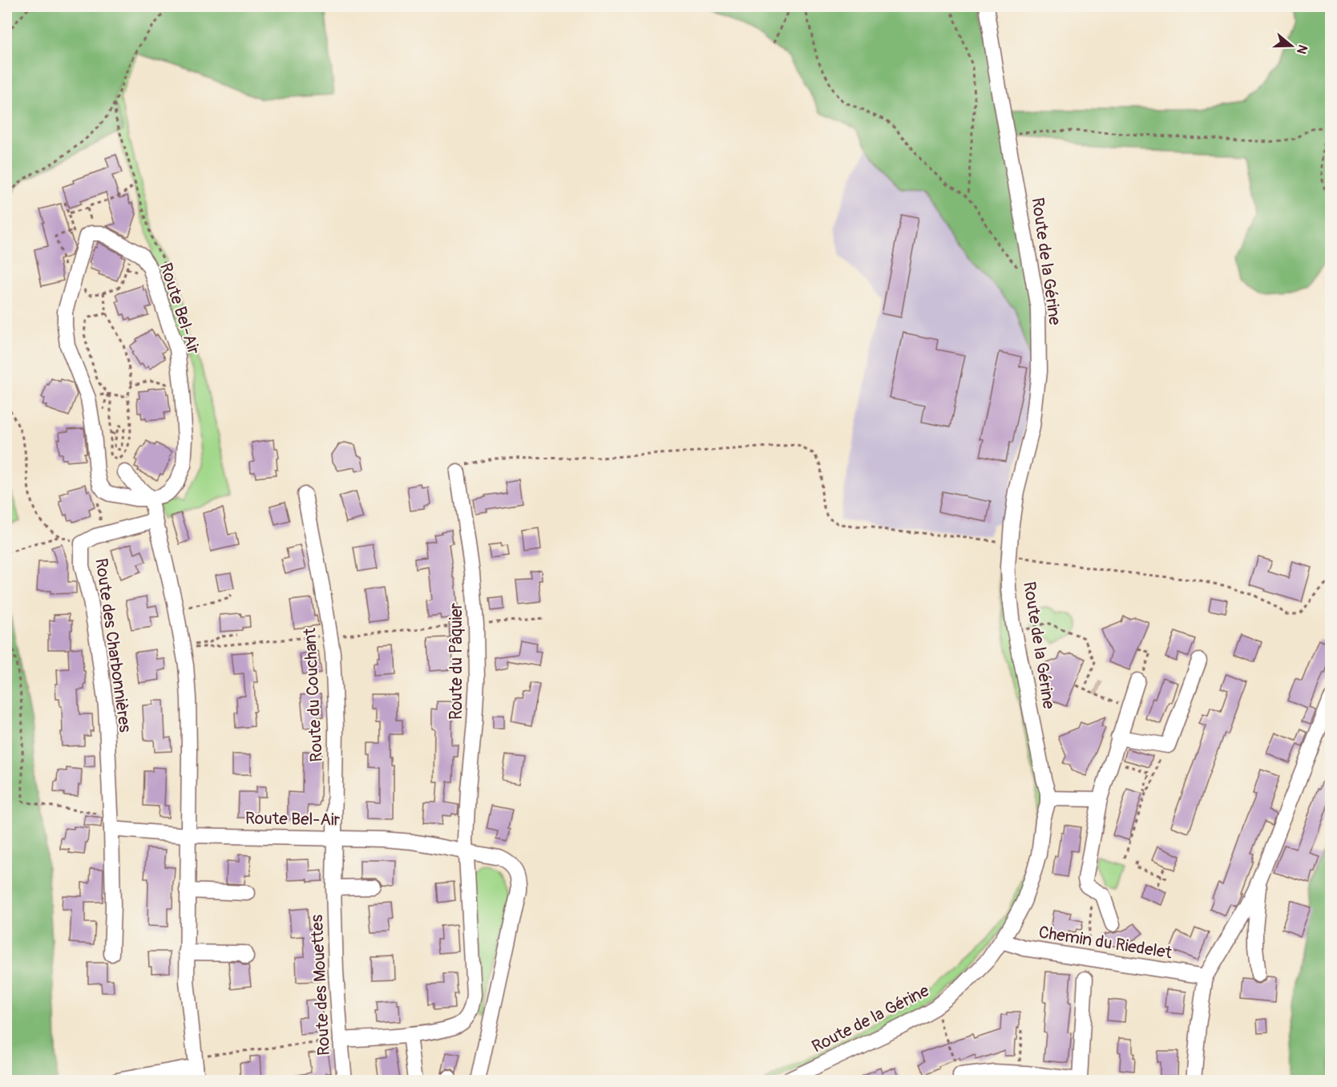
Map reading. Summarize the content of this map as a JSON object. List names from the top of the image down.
{
  "streets": {
    "street": [
      "Route de la Gérine",
      "Route Bel-Air",
      "Route des Charbonnières",
      "Route du Pâquier",
      "Route du Couchant",
      "Chemin du Riedelet",
      "Route des Mouettes"
    ]
  },
  "crossings": [
    ["Route de la Gérine", "Chemin du Riedelet"],
    ["Route Bel-Air", "Route du Pâquier"],
    ["Route Bel-Air", "Route du Couchant"],
    ["Route Bel-Air", "Route des Mouettes"],
    ["Route du Pâquier", "Route des Mouettes"],
    ["Route du Couchant", "Route des Mouettes"]
  ],
  "north": "right"
}
